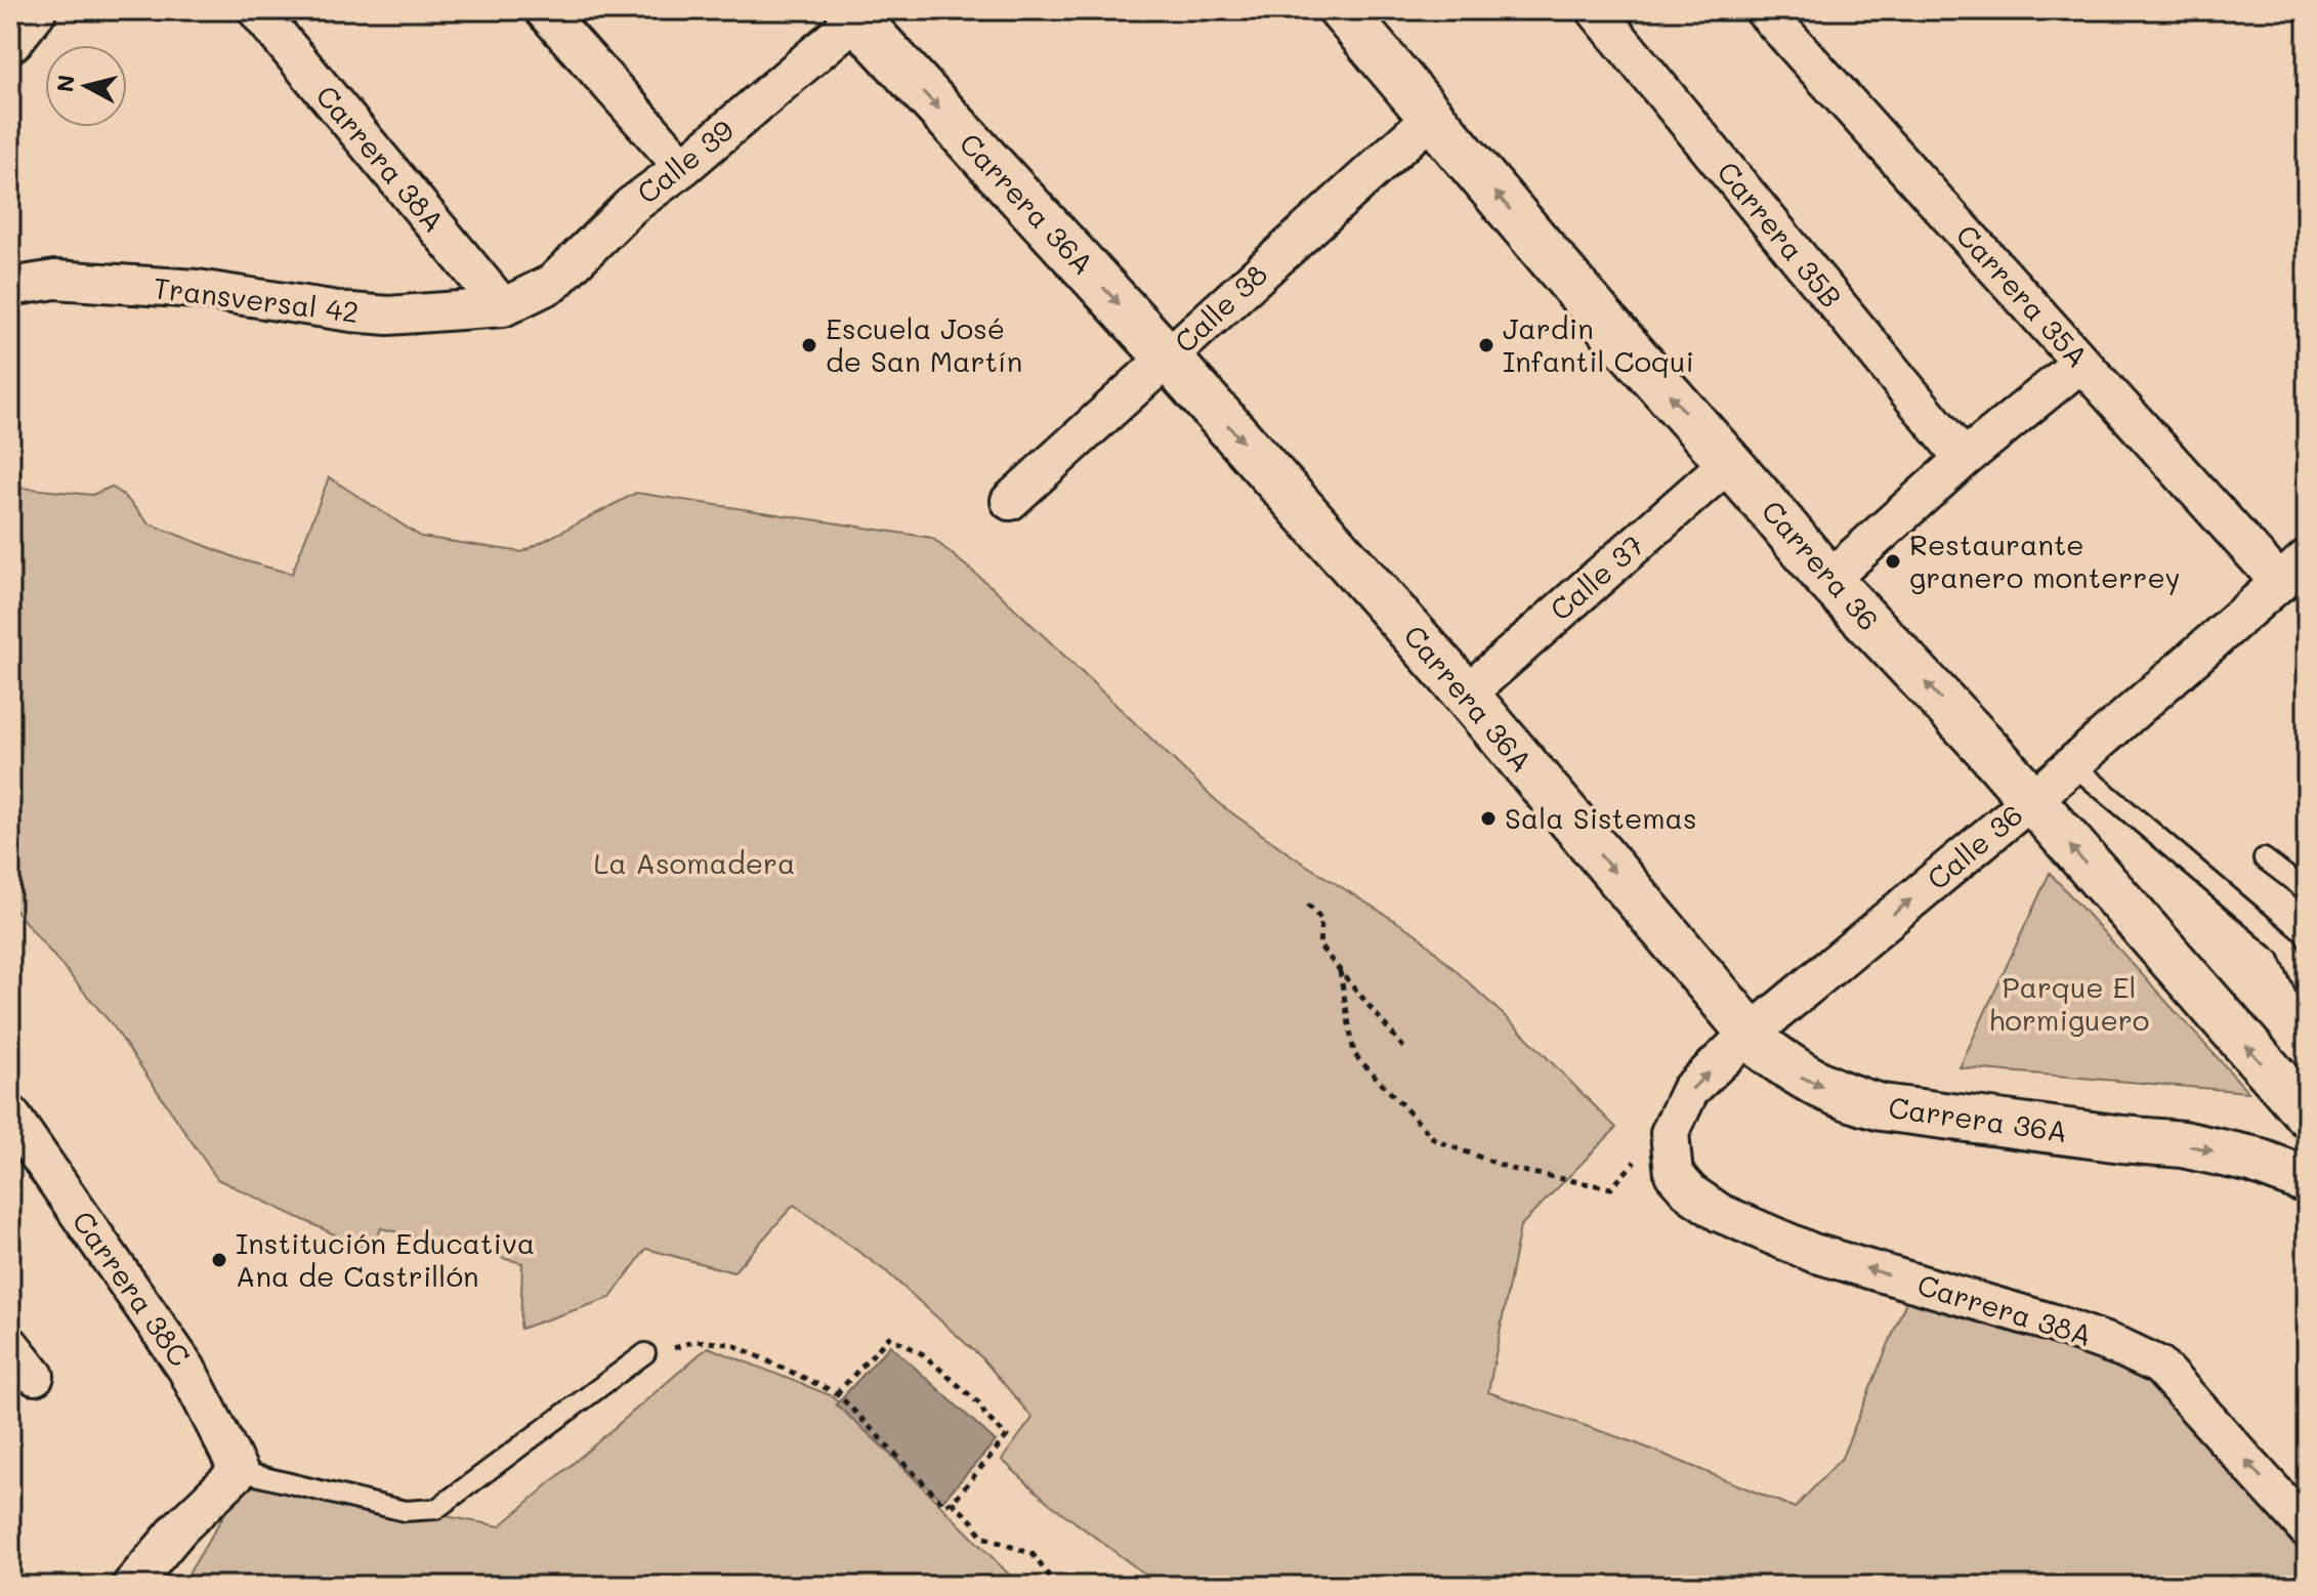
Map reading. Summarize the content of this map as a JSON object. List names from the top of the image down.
{
  "streets": {
    "street": [
      "Carrera 38A",
      "Calle 39",
      "Carrera 36A",
      "Carrera 35B",
      "Carrera 35A",
      "Transversal 42",
      "Calle 38",
      "Carrera 36",
      "Calle 37",
      "Calle 36",
      "Carrera 38C"
    ]
  },
  "crossings": [
    ["Carrera 38A", "Calle 39"],
    ["Carrera 38A", "Transversal 42"],
    ["Carrera 38A", "Calle 36"],
    ["Calle 39", "Carrera 36A"],
    ["Calle 39", "Transversal 42"],
    ["Carrera 36A", "Calle 38"],
    ["Carrera 36A", "Calle 37"],
    ["Carrera 36A", "Calle 36"],
    ["Carrera 35A", "Calle 36"],
    ["Calle 38", "Carrera 36"],
    ["Carrera 36", "Calle 37"],
    ["Carrera 36", "Calle 36"]
  ],
  "one_way": [
    "Carrera 38A",
    "Carrera 36A",
    "Carrera 36",
    "Calle 36"
  ],
  "parks": ["La Asomadera", "Parque El hormiguero"],
  "places": [
    "Escuela José de San Martín",
    "Jardin Infantil Coqui",
    "Restaurante granero monterrey",
    "Sala Sistemas",
    "Institución Educativa Ana de Castrillón"
  ],
  "north": "left"
}
